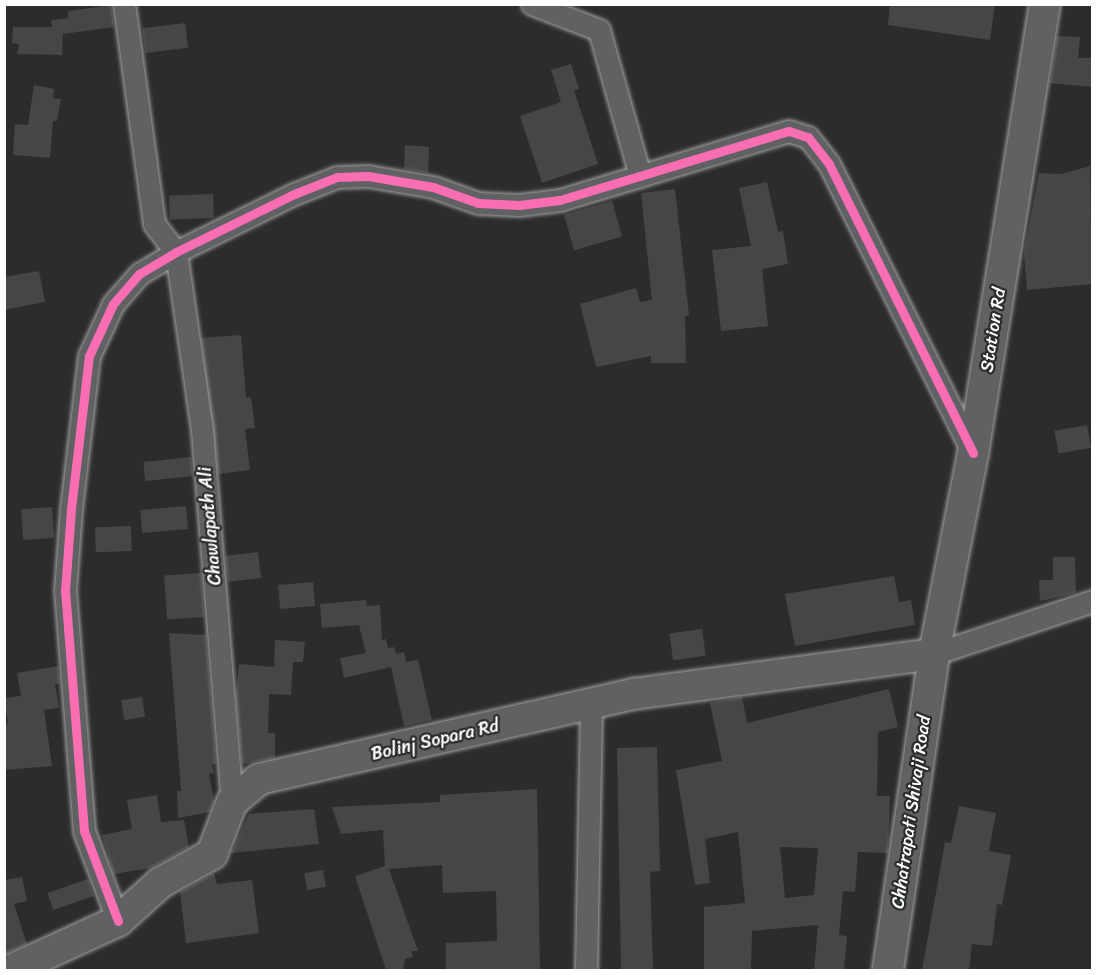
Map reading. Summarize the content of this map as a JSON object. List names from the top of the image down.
{
  "streets": {
    "main road": ["Station Rd", "Bolinj Sopara Rd", "Chhatrapati Shivaji Road"],
    "street": ["Chawlapath Ali"]
  },
  "crossings": [
    ["Station Rd", "Bolinj Sopara Rd"],
    ["Station Rd", "Chhatrapati Shivaji Road"],
    ["Chawlapath Ali", "Bolinj Sopara Rd"],
    ["Bolinj Sopara Rd", "Chhatrapati Shivaji Road"]
  ]
}
